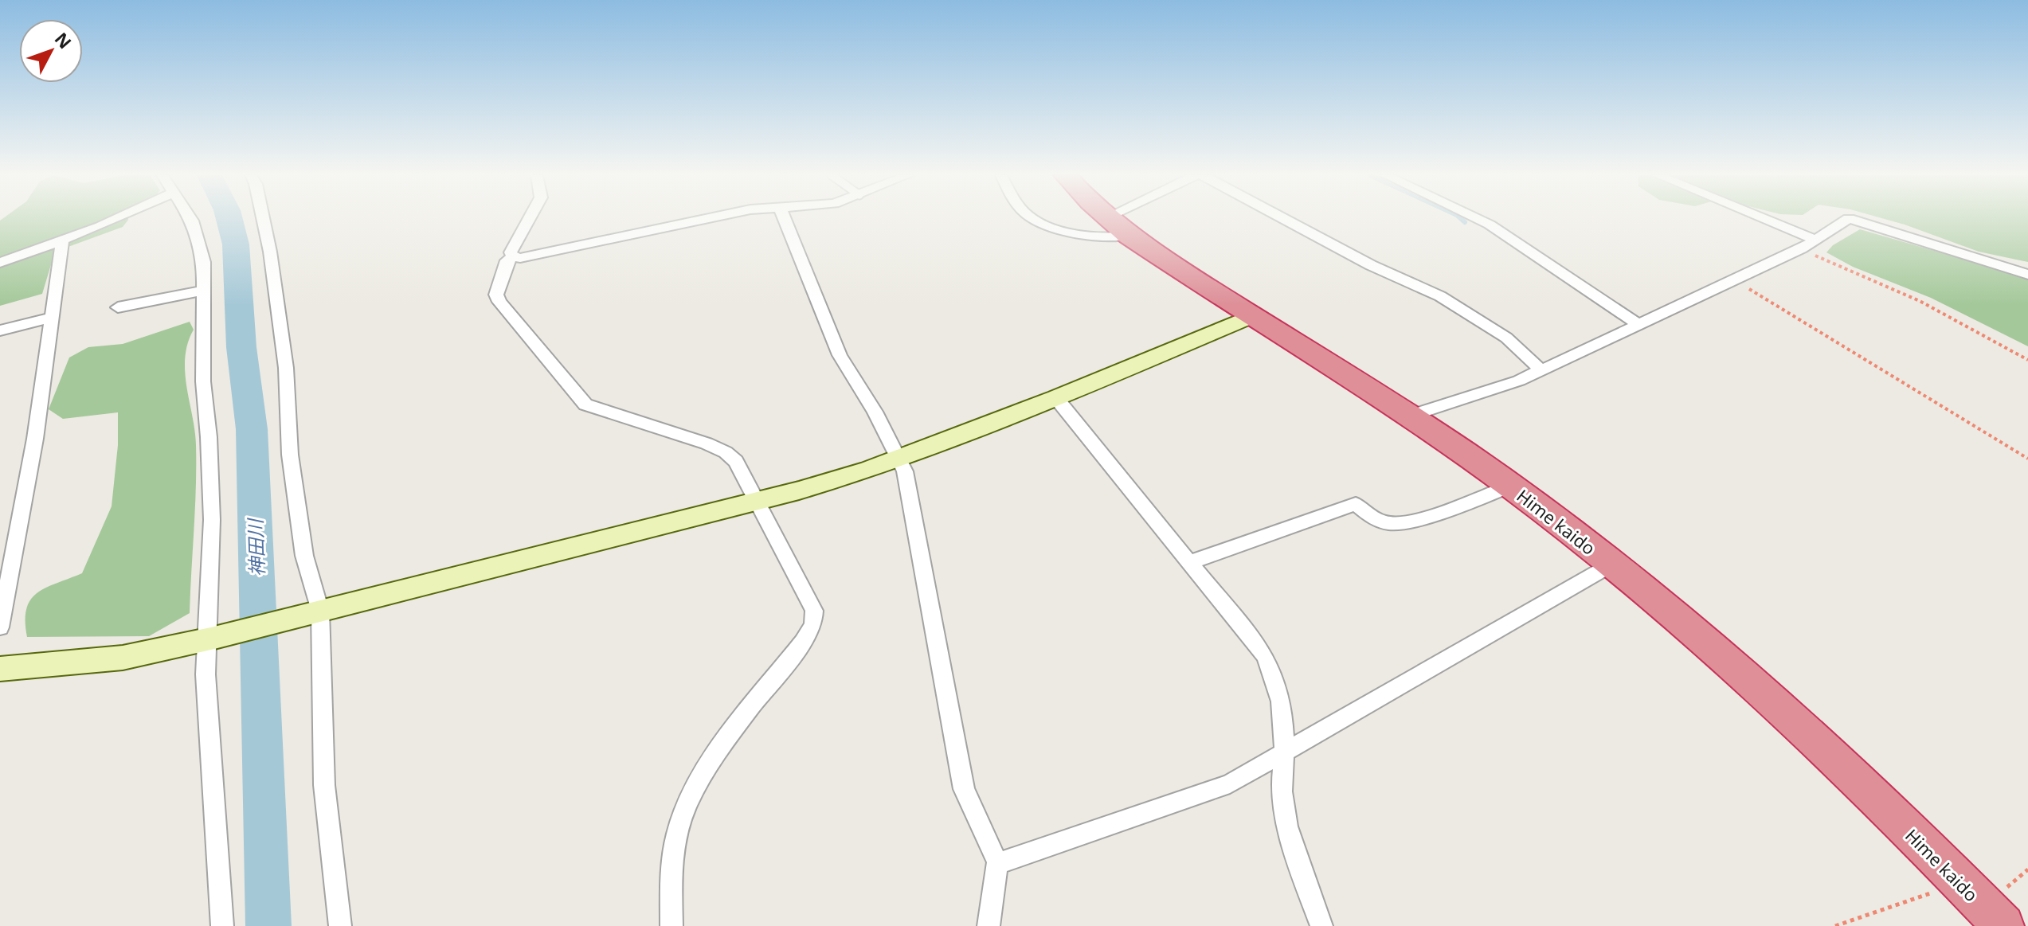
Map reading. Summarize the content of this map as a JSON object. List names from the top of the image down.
{
  "streets": {
    "highway": ["Hime kaido"]
  },
  "water": ["神田川"],
  "north": "top right"
}
